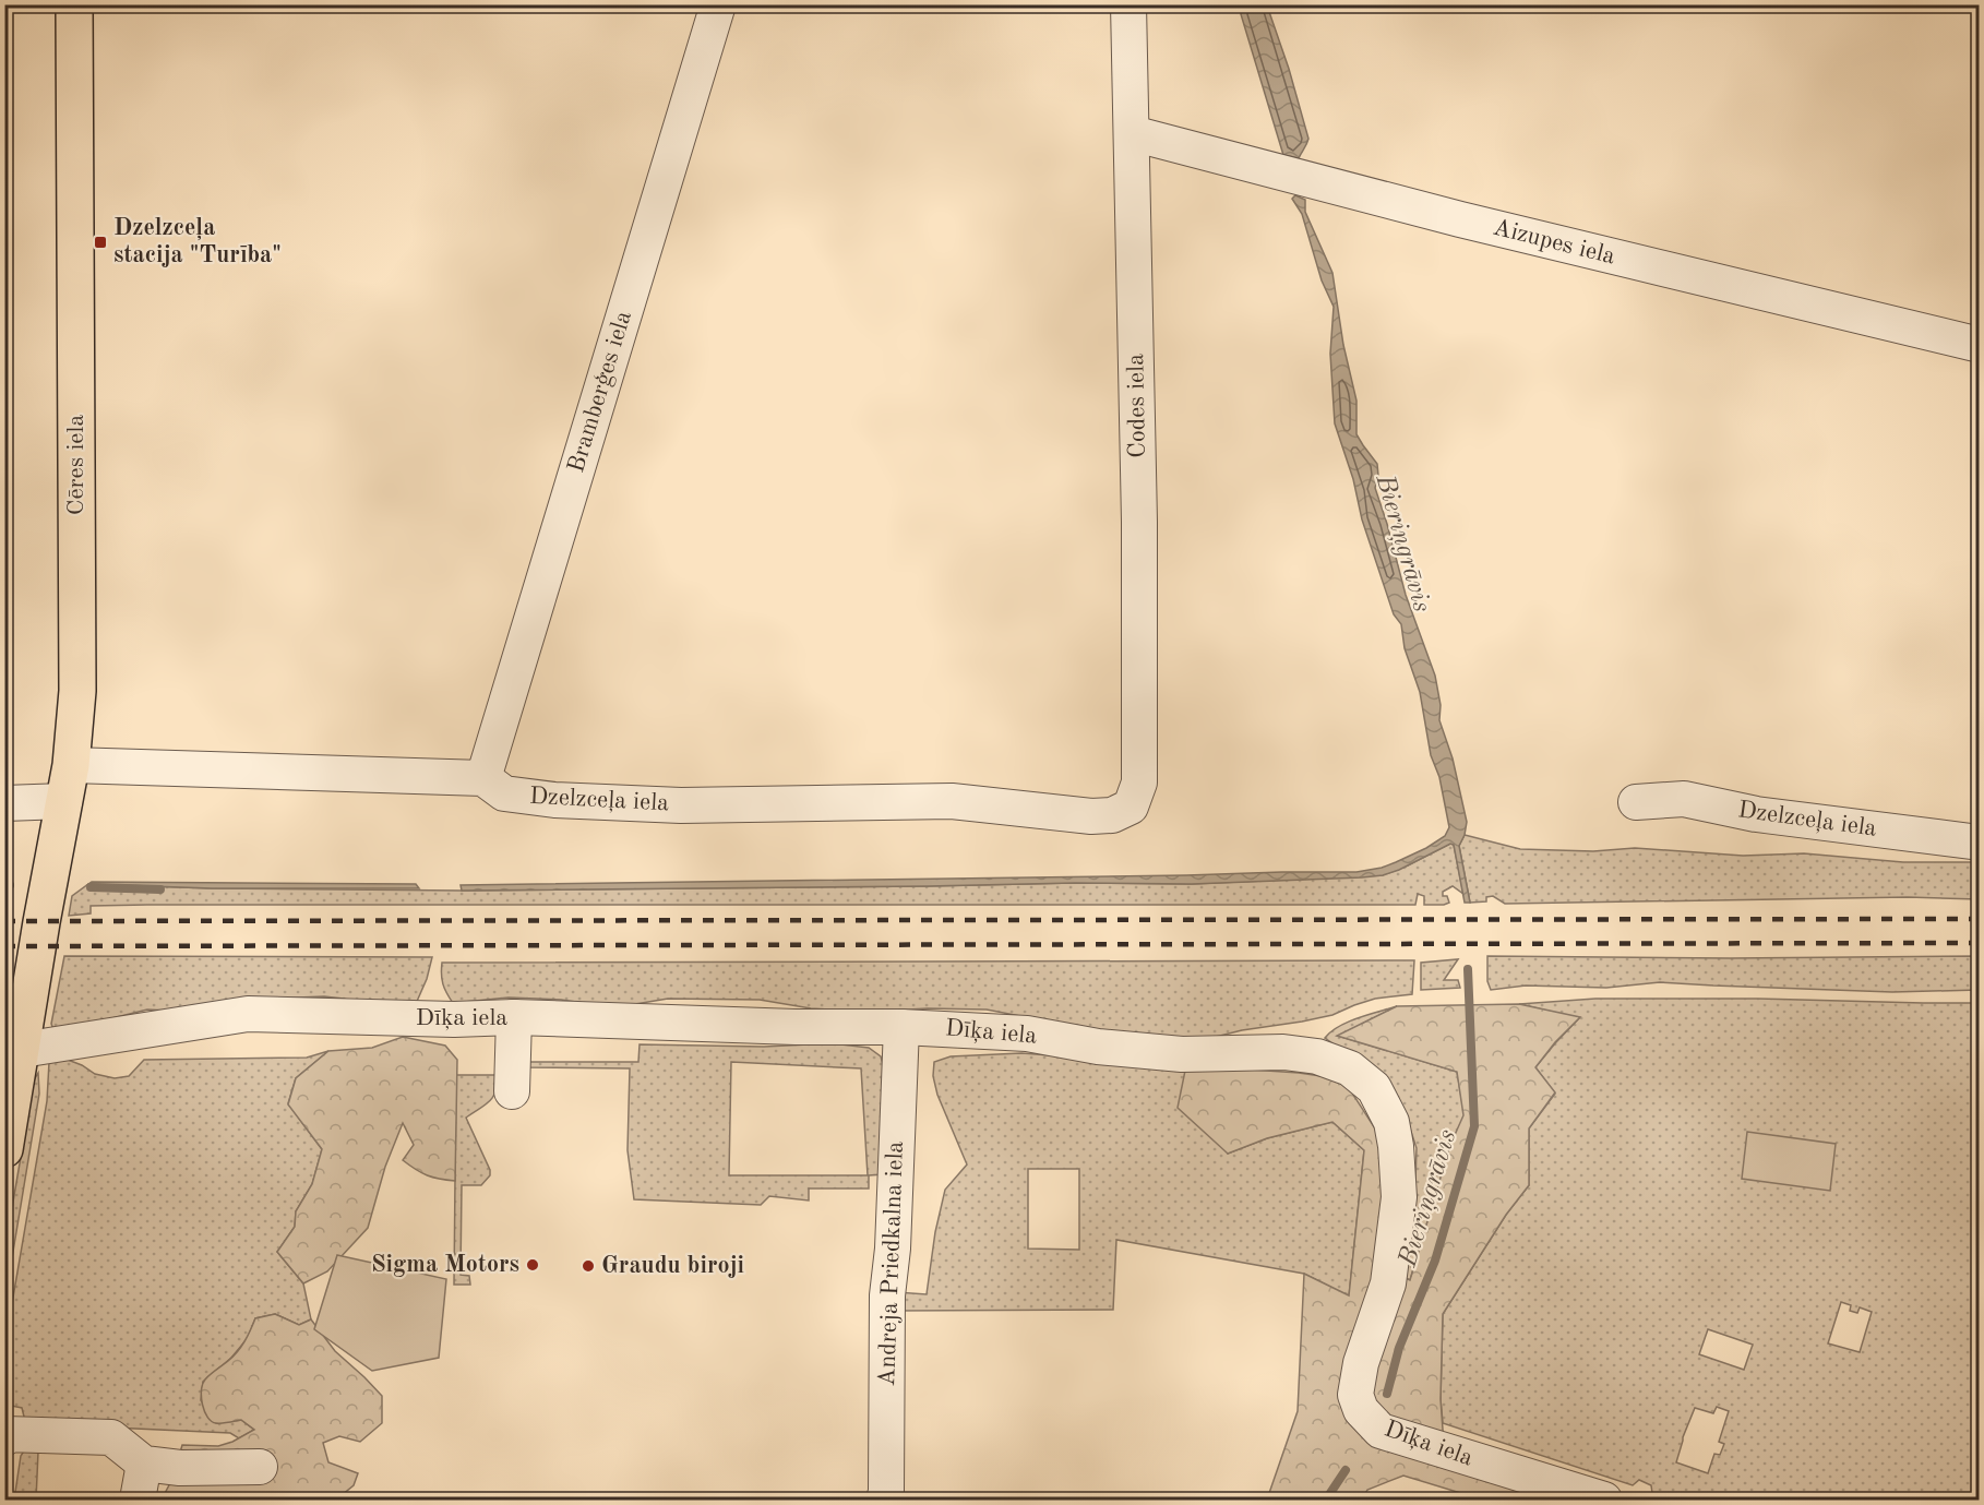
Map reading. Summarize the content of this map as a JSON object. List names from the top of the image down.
{
  "streets": {
    "main road": ["Cēres iela"],
    "street": [
      "Aizupes iela",
      "Bramberģes iela",
      "Codes iela",
      "Dzelzceļa iela",
      "Dīķa iela",
      "Andreja Priedkalna iela"
    ]
  },
  "crossings": [
    ["Aizupes iela", "Codes iela"],
    ["Bramberģes iela", "Dzelzceļa iela"],
    ["Codes iela", "Dzelzceļa iela"],
    ["Cēres iela", "Dzelzceļa iela"],
    ["Cēres iela", "Dīķa iela"],
    ["Dīķa iela", "Andreja Priedkalna iela"]
  ],
  "water": ["Bieriņgrāvis"],
  "places": {
    "transit": ["Dzelzceļa stacija \"Turība\""],
    "other": ["Sigma Motors", "Graudu biroji"]
  }
}
